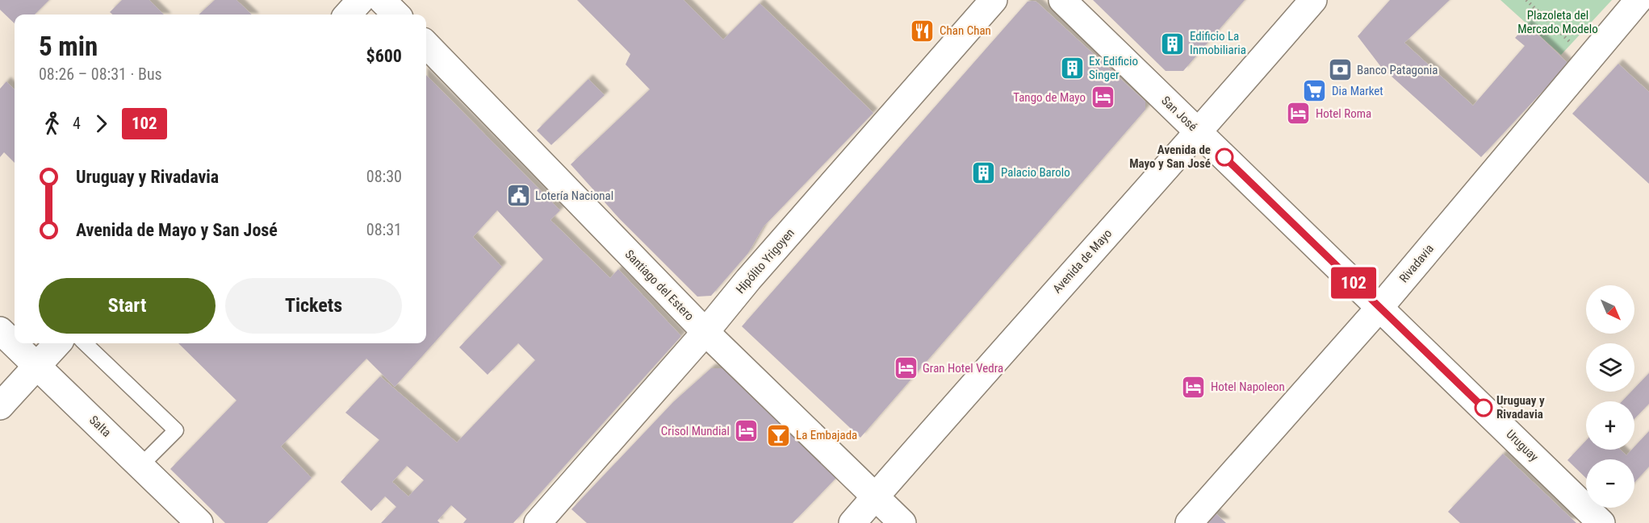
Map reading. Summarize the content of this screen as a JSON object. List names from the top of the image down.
{
  "streets": {
    "street": [
      "San José",
      "Hipólito Yrigoyen",
      "Avenida de Mayo",
      "Rivadavia",
      "Santiago del Estero",
      "Salta",
      "Uruguay"
    ]
  },
  "crossings": [
    ["San José", "Avenida de Mayo"],
    ["San José", "Rivadavia"],
    ["San José", "Uruguay"],
    ["Hipólito Yrigoyen", "Santiago del Estero"],
    ["Avenida de Mayo", "Santiago del Estero"],
    ["Rivadavia", "Uruguay"]
  ],
  "parks": ["Plazoleta del Mercado Modelo"],
  "places": {
    "restaurant": ["Chan Chan"],
    "building": ["Edificio La Inmobiliaria", "Ex Edificio Singer", "Palacio Barolo"],
    "bank": ["Banco Patagonia"],
    "supermarket": ["Dia Market"],
    "hotel": [
      "Tango de Mayo",
      "Hotel Roma",
      "Gran Hotel Vedra",
      "Hotel Napoleon",
      "Crisol Mundial"
    ],
    "other": ["Avenida de Mayo y San José", "Uruguay y Rivadavia"],
    "public building": ["Lotería Nacional"],
    "bar": ["La Embajada"]
  },
  "lines": ["bus line 102"],
  "north": "bottom right",
  "page": {
    "on_map": "102",
    "heading": ["5 min", "08:26 – 08:31 · Bus", "$600"],
    "legs": ["4", "102"],
    "list": [
      {
        "name": "Uruguay y Rivadavia",
        "value": "08:30"
      },
      {
        "name": "Avenida de Mayo y San José",
        "value": "08:31"
      }
    ],
    "buttons": ["Start", "Tickets"],
    "map_buttons": ["+", "−"]
  }
}
